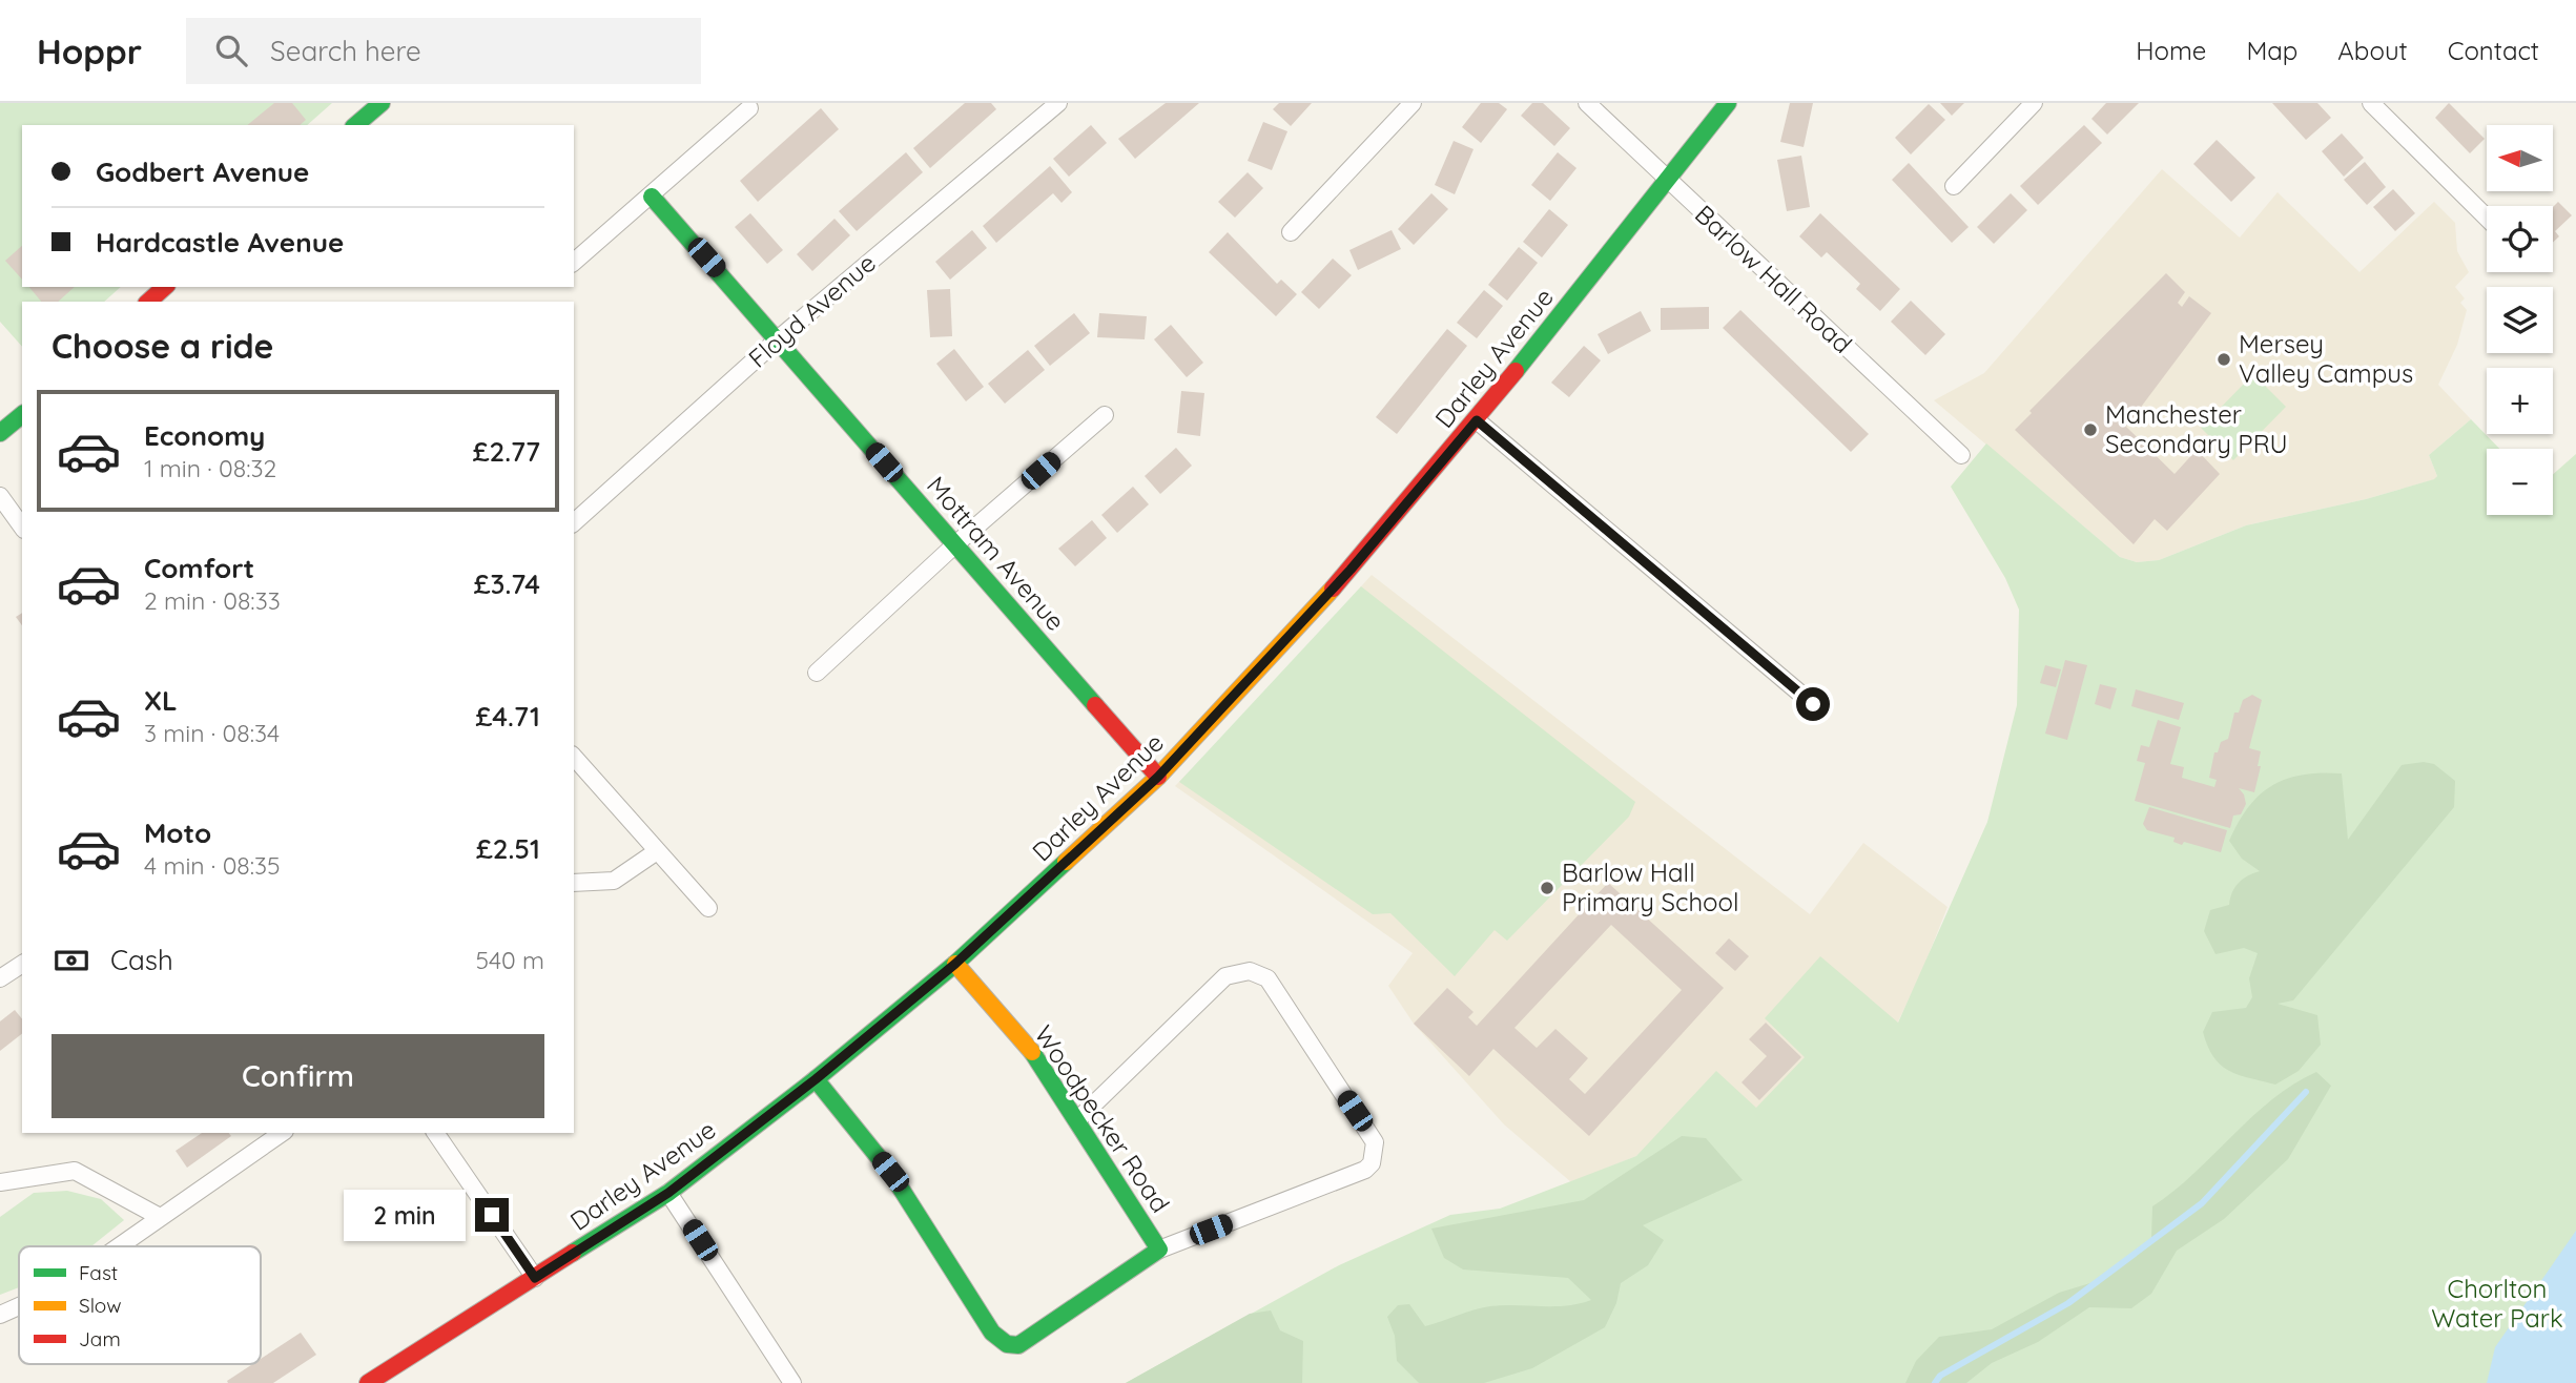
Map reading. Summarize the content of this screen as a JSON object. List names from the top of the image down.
{
  "streets": {
    "street": [
      "Barlow Hall Road",
      "Floyd Avenue",
      "Darley Avenue",
      "Mottram Avenue",
      "Woodpecker Road"
    ]
  },
  "crossings": [
    ["Barlow Hall Road", "Darley Avenue"],
    ["Floyd Avenue", "Mottram Avenue"],
    ["Darley Avenue", "Mottram Avenue"],
    ["Darley Avenue", "Woodpecker Road"]
  ],
  "parks": ["Chorlton Water Park"],
  "places": ["Mersey Valley Campus", "Manchester Secondary PRU", "Barlow Hall Primary School"],
  "legend": ["Fast", "Slow", "Jam"],
  "north": "left",
  "page": {
    "header": "Hoppr",
    "search": "Search here",
    "nav": [
      "Home",
      "Map",
      "About",
      "Contact"
    ],
    "map_buttons": ["+", "−"],
    "banner": ["Godbert Avenue", "Hardcastle Avenue"],
    "heading": "Choose a ride",
    "list": [
      {
        "name": "Economy",
        "note": "1 min · 08:32",
        "value": "£2.77"
      },
      {
        "name": "Comfort",
        "note": "2 min · 08:33",
        "value": "£3.74"
      },
      {
        "name": "XL",
        "note": "3 min · 08:34",
        "value": "£4.71"
      },
      {
        "name": "Moto",
        "note": "4 min · 08:35",
        "value": "£2.51"
      }
    ],
    "pay": ["Cash", "540 m"],
    "buttons": "Confirm",
    "bubble": "2 min"
  }
}
